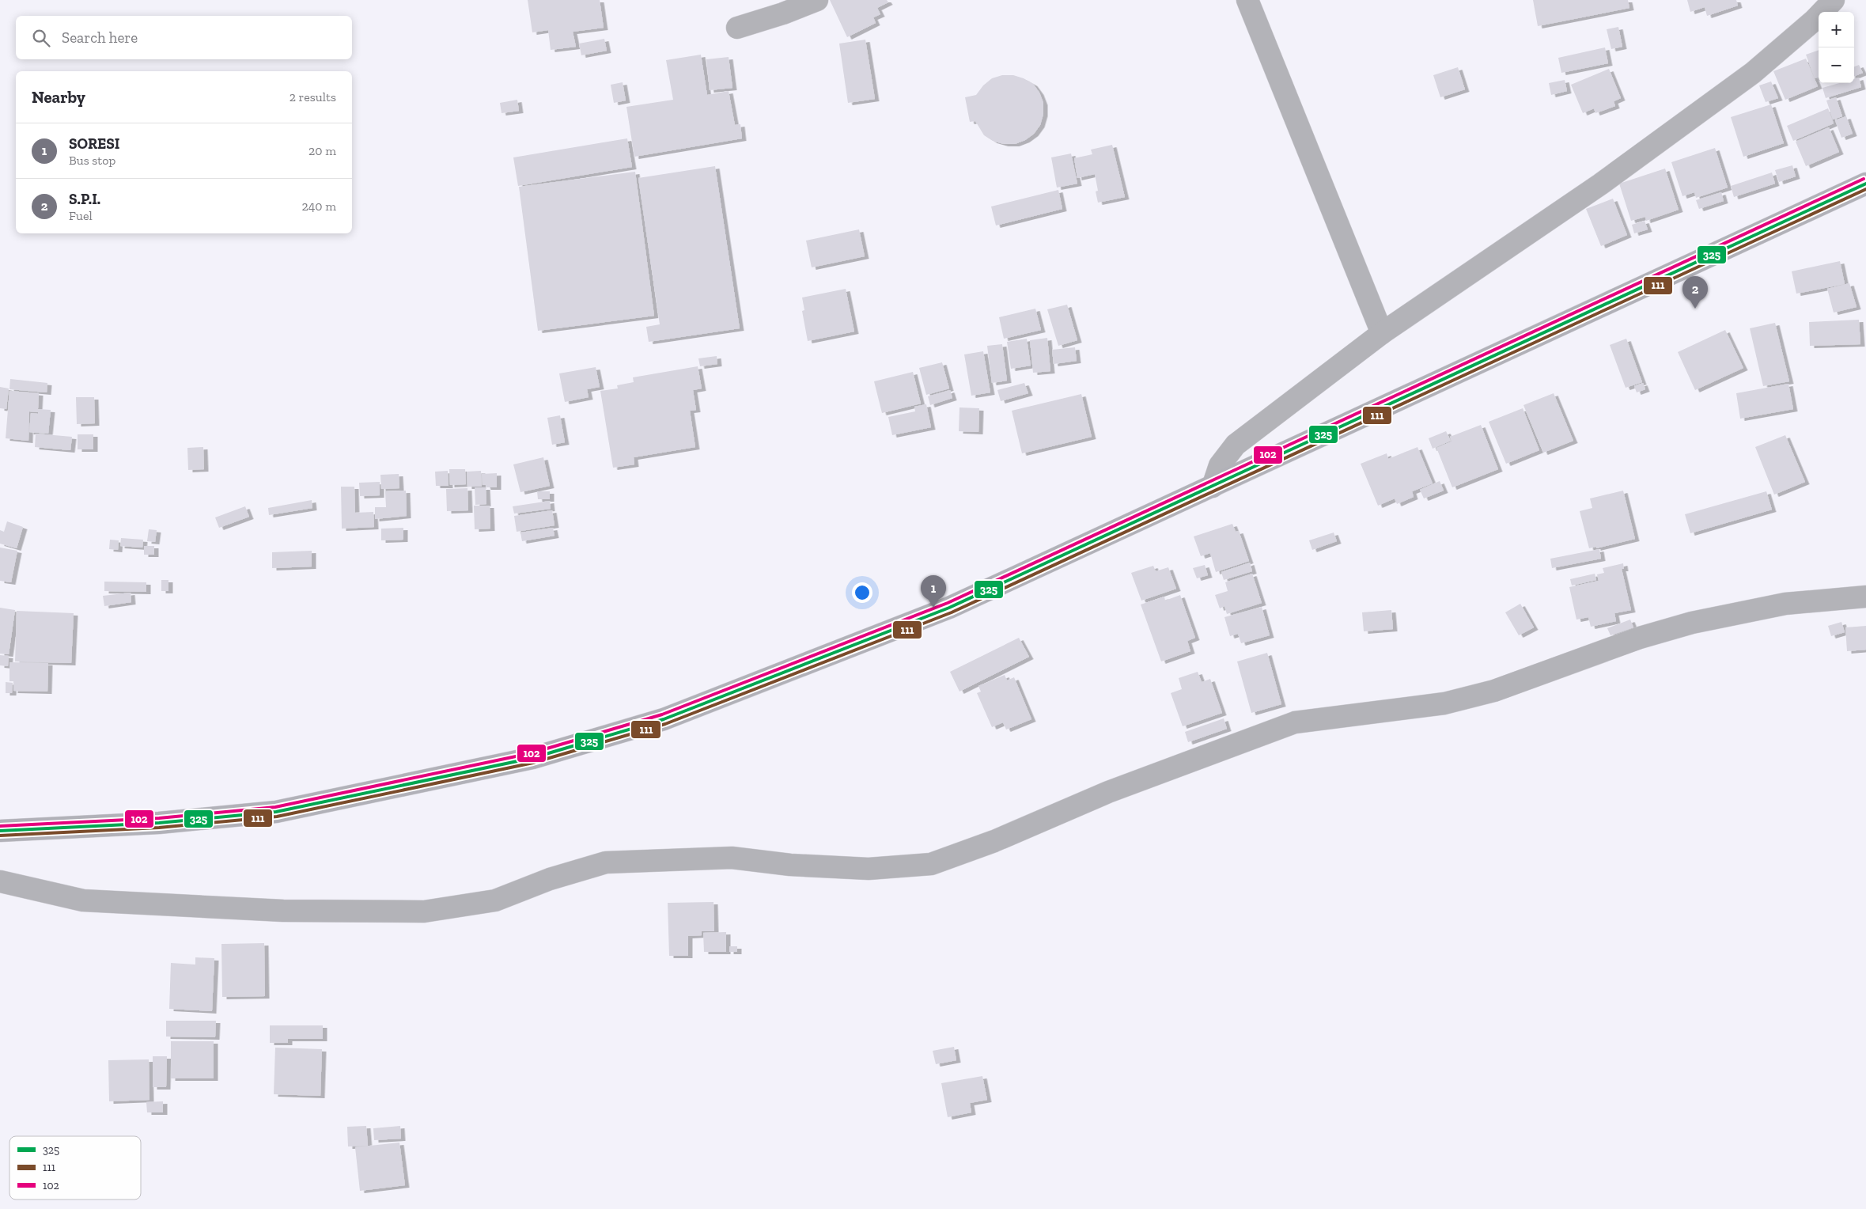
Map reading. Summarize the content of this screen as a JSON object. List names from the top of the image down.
{
  "lines": ["transit line 102", "transit line 325", "transit line 111"],
  "legend": ["325", "111", "102"],
  "page": {
    "map_buttons": ["+", "−"],
    "search": "Search here",
    "heading": ["Nearby", "2 results"],
    "list": [
      {
        "mark": "1",
        "name": "SORESI",
        "note": "Bus stop",
        "value": "20 m"
      },
      {
        "mark": "2",
        "name": "S.P.I.",
        "note": "Fuel",
        "value": "240 m"
      }
    ],
    "pins": ["2", "1"]
  }
}
